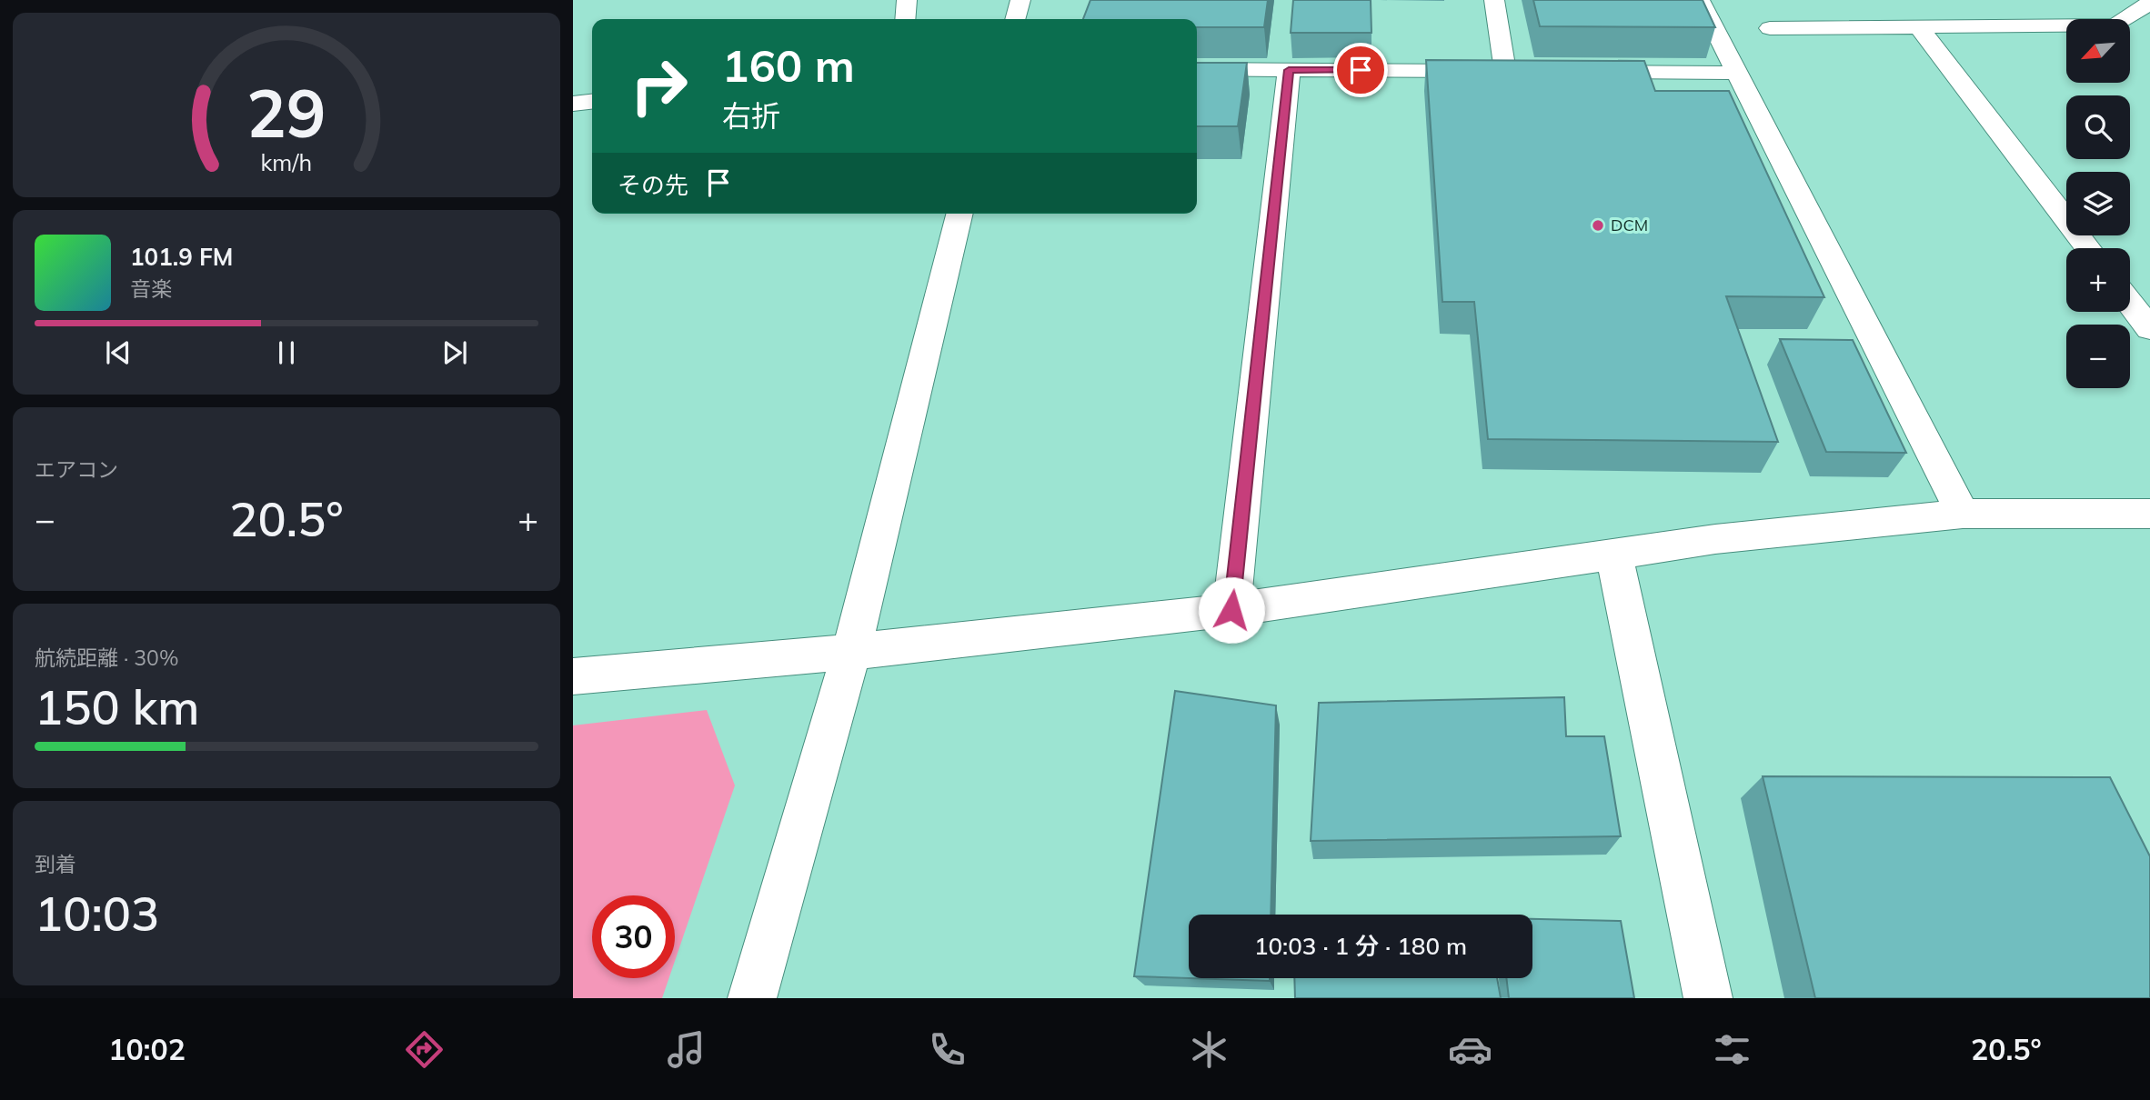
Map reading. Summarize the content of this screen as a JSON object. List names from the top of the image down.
{
  "places": ["DCM"],
  "north": "bottom left",
  "page": {
    "map_buttons": ["+", "−"],
    "turn": ["160 m", "右折"],
    "then": "その先",
    "song": ["101.9 FM", "音楽"],
    "tile": [
      "エアコン",
      ["航続距離 · 30%", "150 km"],
      ["到着", "10:03"]
    ],
    "heat": ["−", "20.5°", "+"],
    "limit": "30",
    "trip": "10:03 · 1 分 · 180 m",
    "tabs": ["10:02", "20.5°"],
    "gauge": ["29", "km/h"]
  }
}
